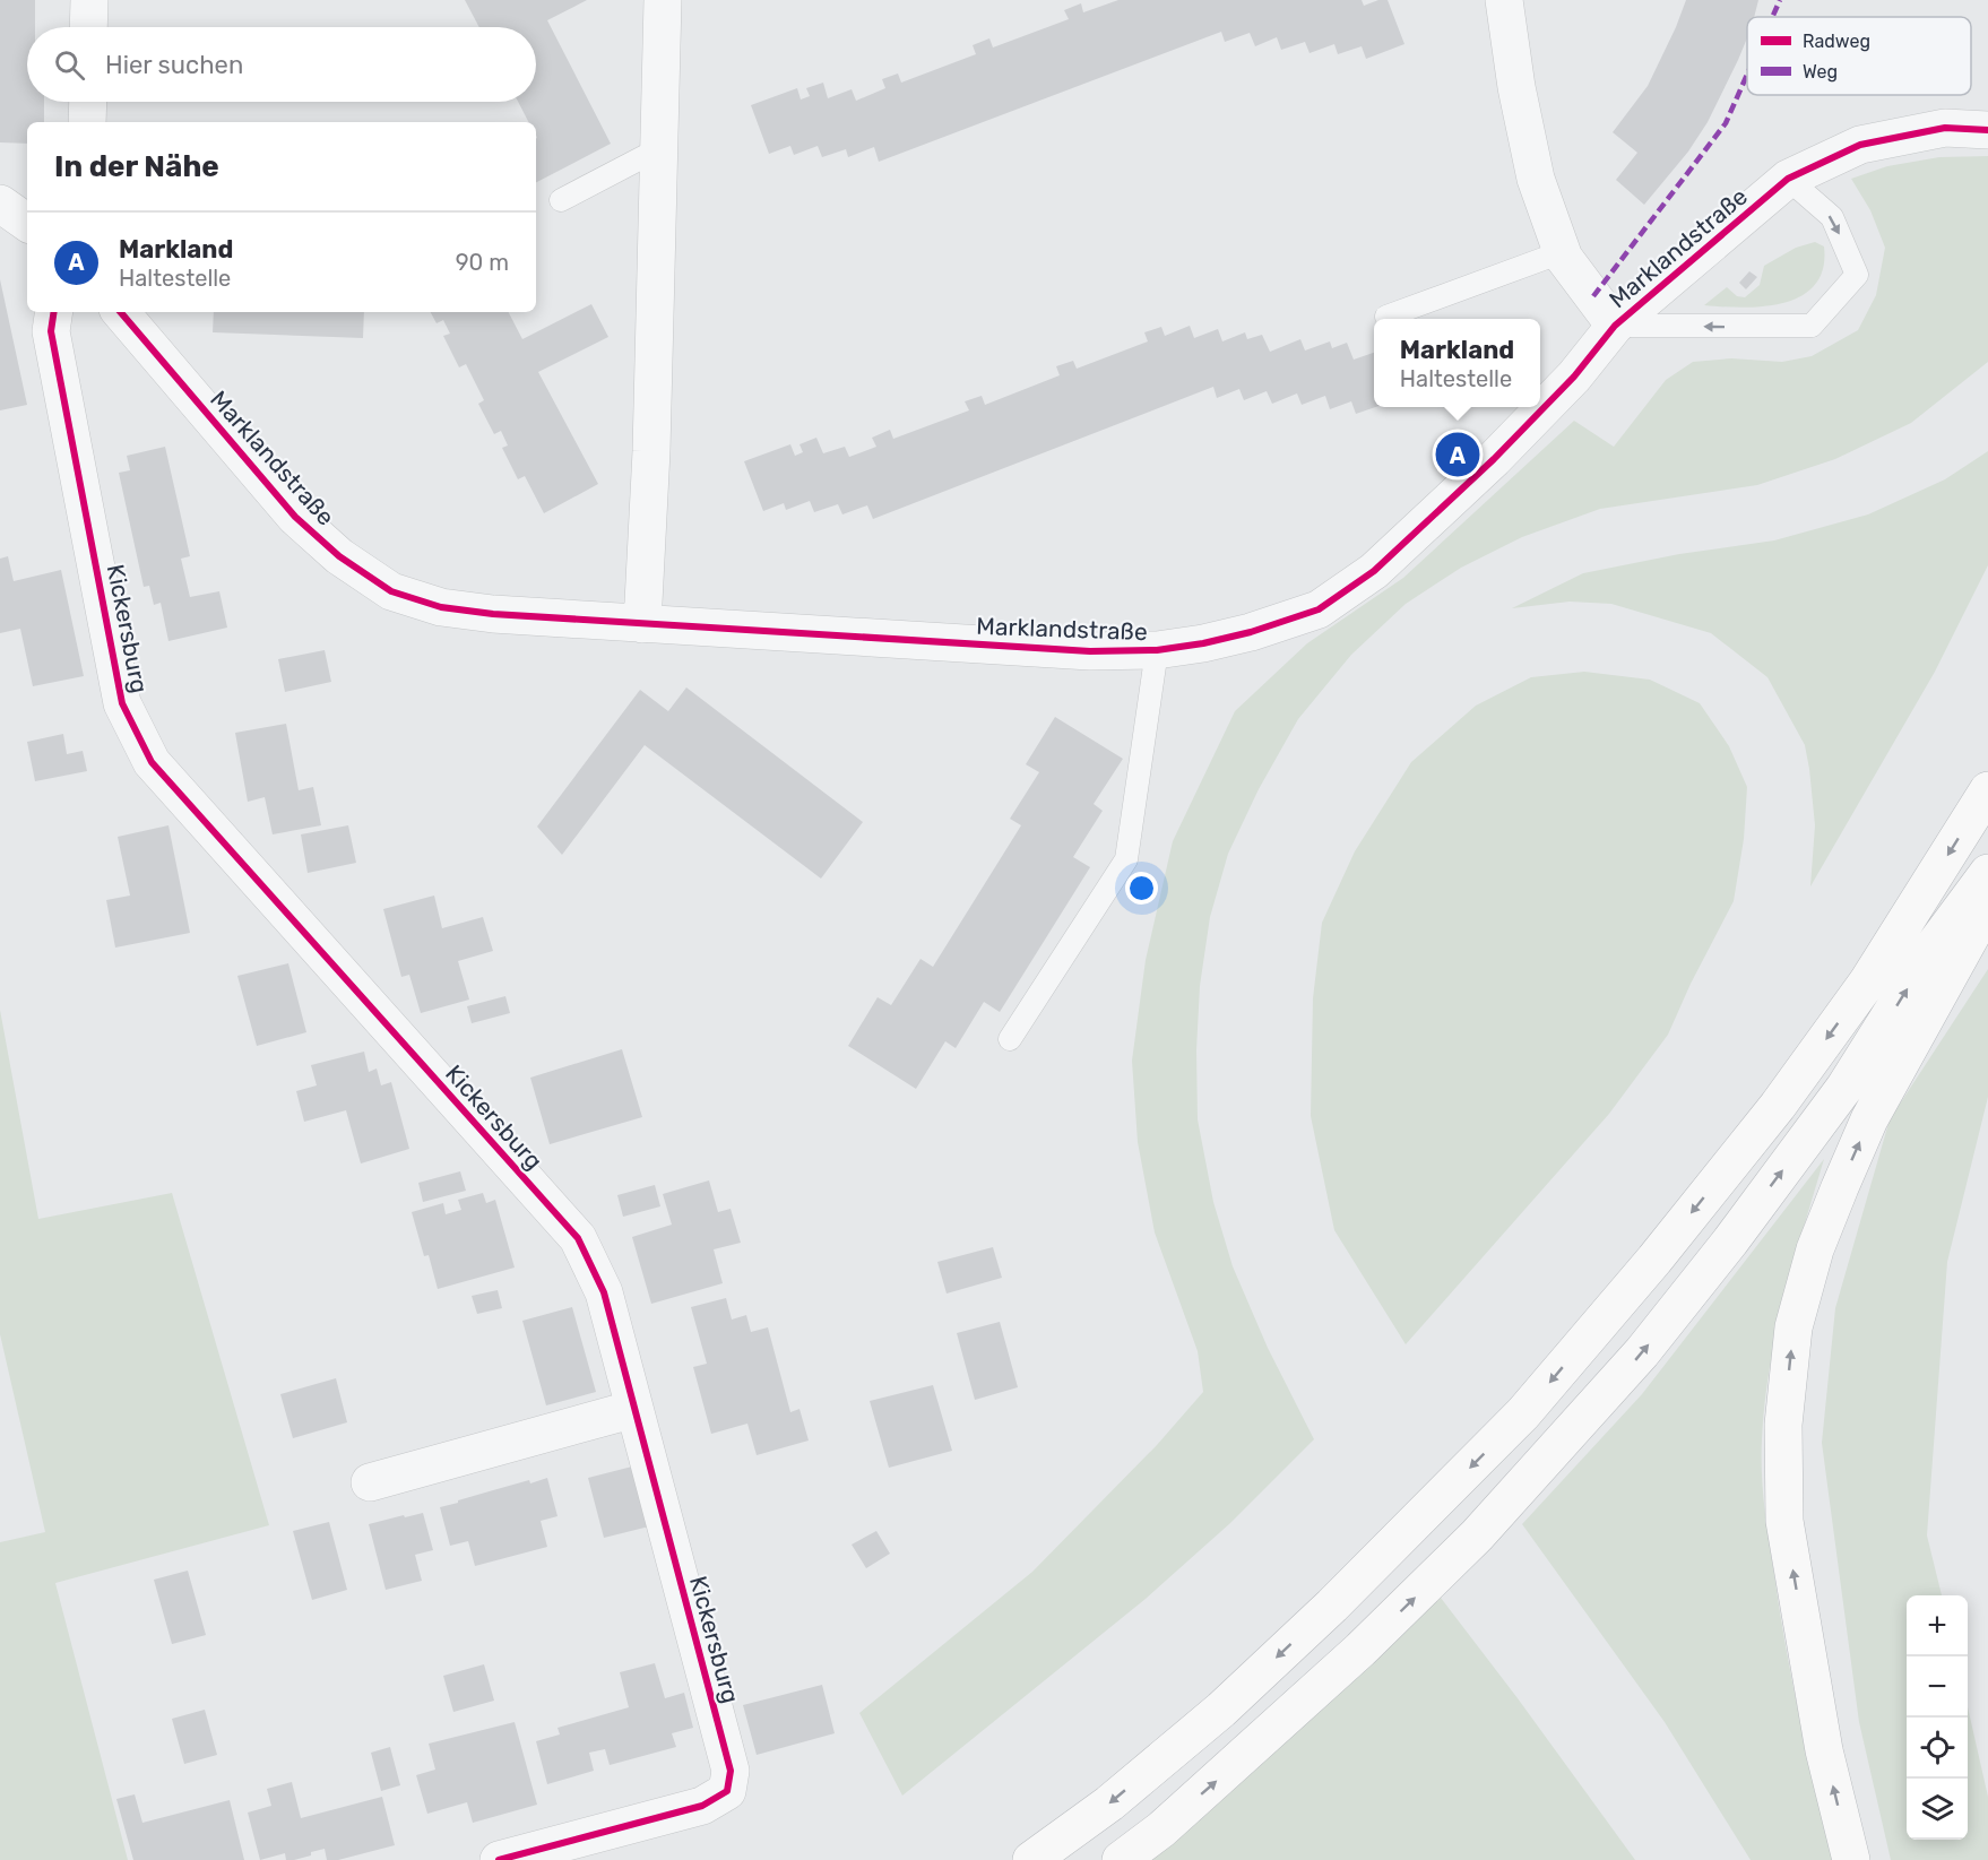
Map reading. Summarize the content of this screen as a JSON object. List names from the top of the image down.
{
  "streets": {
    "street": ["Marklandstraße", "Kickersburg"]
  },
  "legend": ["Radweg", "Weg"],
  "page": {
    "search": "Hier suchen",
    "heading": "In der Nähe",
    "list": [
      {
        "mark": "A",
        "name": "Markland",
        "note": "Haltestelle",
        "value": "90 m"
      }
    ],
    "popup": ["Markland", "Haltestelle"],
    "pins": "A",
    "map_buttons": ["+", "−"]
  }
}
